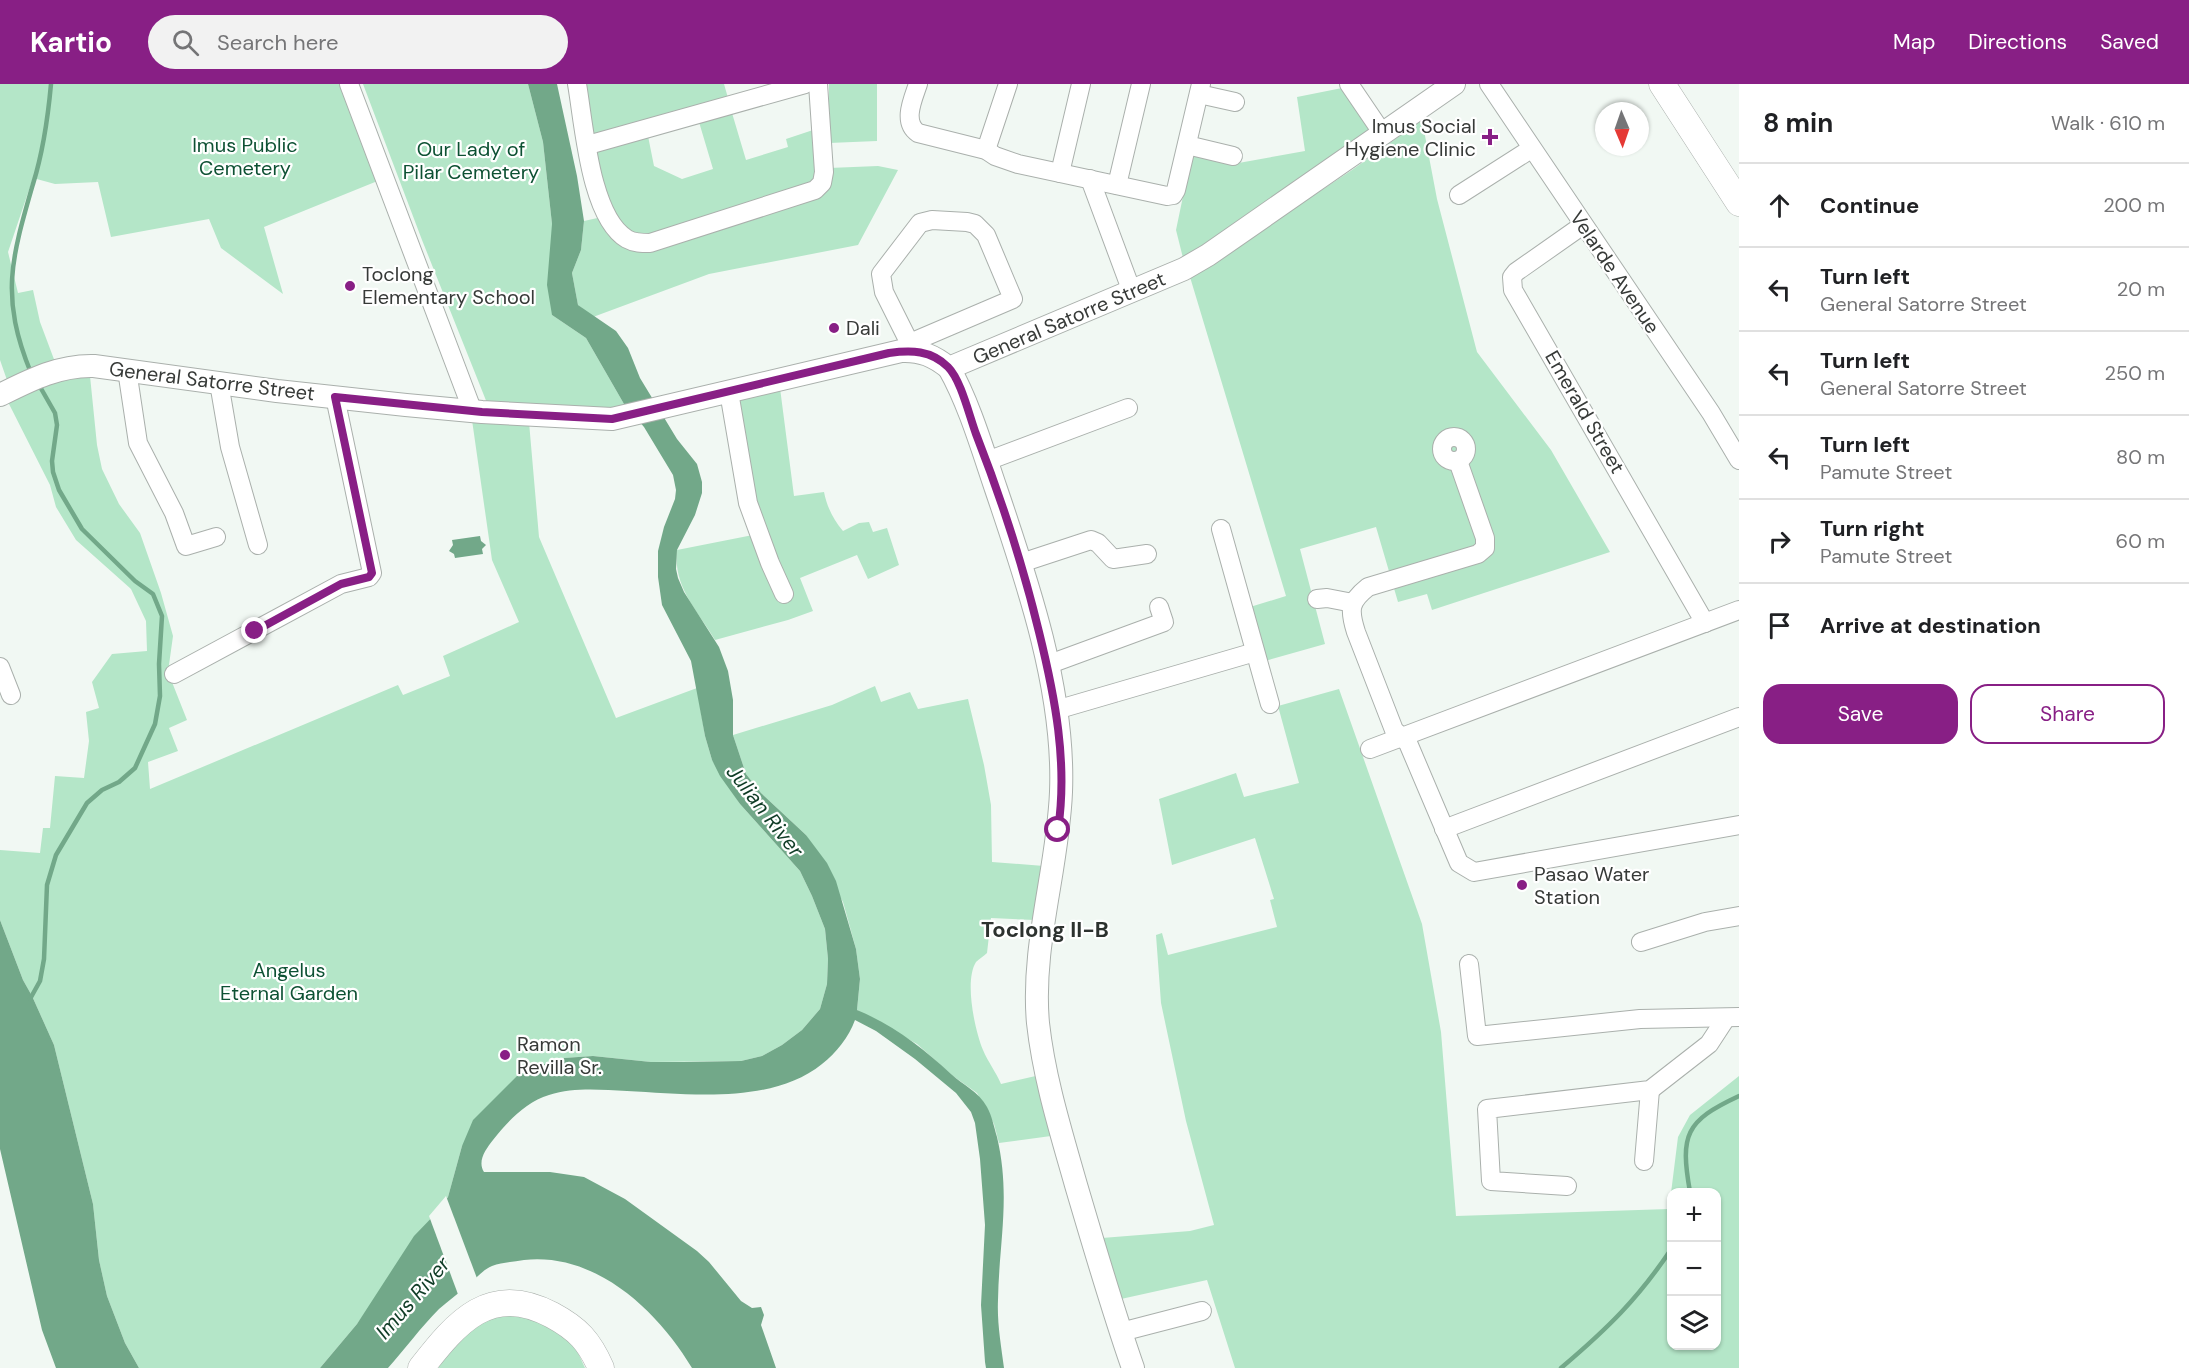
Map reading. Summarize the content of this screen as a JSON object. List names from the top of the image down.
{
  "streets": {
    "street": ["Velarde Avenue", "General Satorre Street", "Emerald Street"]
  },
  "crossings": [
    ["Velarde Avenue", "Emerald Street"]
  ],
  "districts": ["Toclong II-B"],
  "water": ["Julian River", "Imus River"],
  "parks": ["Imus Public Cemetery", "Our Lady of Pilar Cemetery", "Angelus Eternal Garden"],
  "places": {
    "health": ["Imus Social Hygiene Clinic"],
    "other": [
      "Toclong Elementary School",
      "Dali",
      "Pasao Water Station",
      "Ramon Revilla Sr."
    ]
  },
  "north": "bottom",
  "page": {
    "header": "Kartio",
    "search": "Search here",
    "nav": ["Map", "Directions", "Saved"],
    "heading": ["8 min", "Walk · 610 m"],
    "list": [
      ["Continue", "200 m"],
      ["Turn left", "General Satorre Street", "20 m"],
      ["Turn left", "General Satorre Street", "250 m"],
      ["Turn left", "Pamute Street", "80 m"],
      ["Turn right", "Pamute Street", "60 m"],
      "Arrive at destination"
    ],
    "buttons": ["Save", "Share"],
    "map_buttons": ["+", "−"]
  }
}
